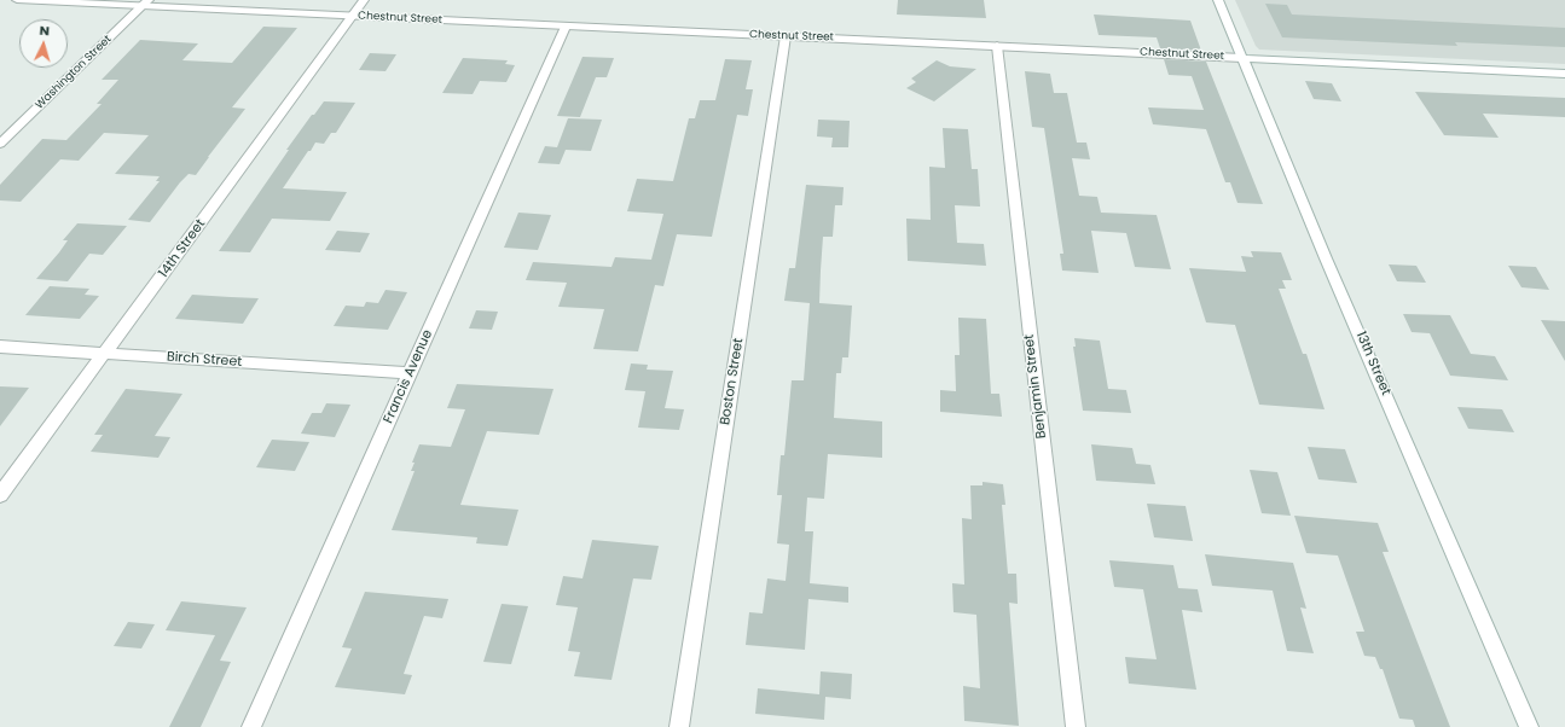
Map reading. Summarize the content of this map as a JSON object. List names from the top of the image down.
{
  "streets": {
    "street": [
      "Chestnut Street",
      "Washington Street",
      "14th Street",
      "Birch Street",
      "13th Street",
      "Francis Avenue",
      "Boston Street",
      "Benjamin Street"
    ]
  },
  "crossings": [
    ["Chestnut Street", "Washington Street"],
    ["Chestnut Street", "14th Street"],
    ["Chestnut Street", "13th Street"],
    ["Chestnut Street", "Francis Avenue"],
    ["Chestnut Street", "Boston Street"],
    ["Chestnut Street", "Benjamin Street"],
    ["14th Street", "Birch Street"],
    ["Birch Street", "Francis Avenue"]
  ],
  "north": "top"
}
